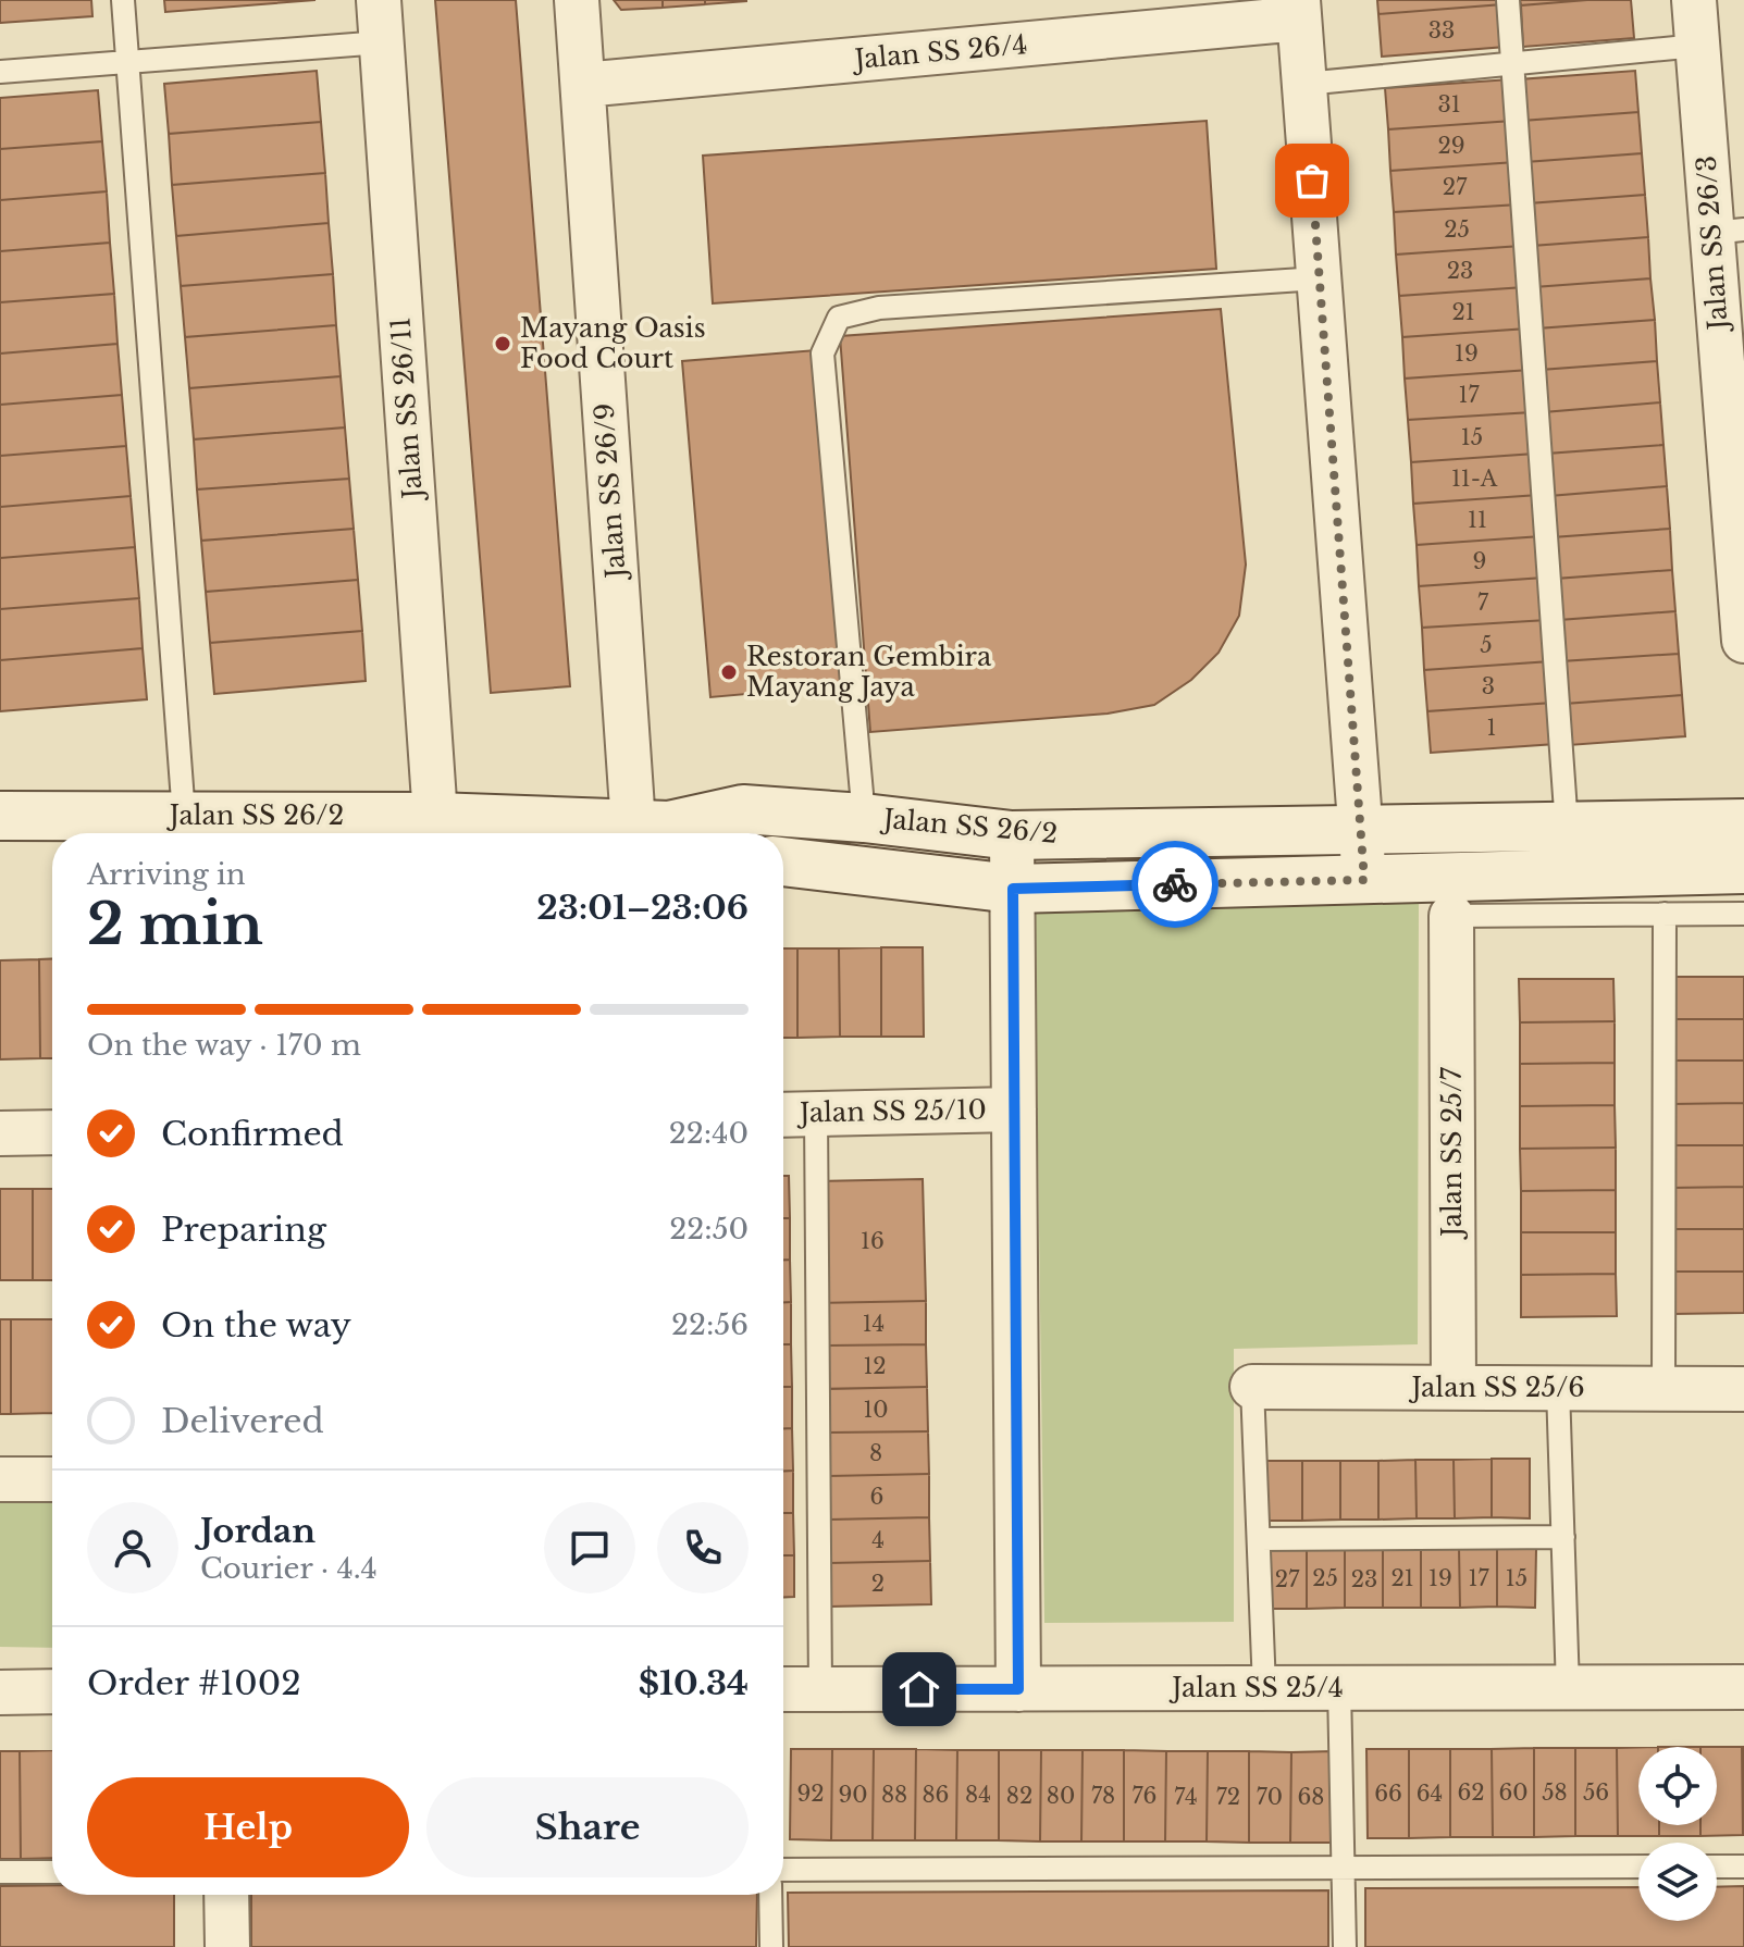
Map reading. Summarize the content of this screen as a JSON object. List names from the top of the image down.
{
  "streets": {
    "street": [
      "Jalan SS 26/4",
      "Jalan SS 26/3",
      "Jalan SS 26/11",
      "Jalan SS 26/9",
      "Jalan SS 26/2",
      "Jalan SS 25/10",
      "Jalan SS 25/7",
      "Jalan SS 25/6",
      "Jalan SS 25/4"
    ]
  },
  "crossings": [
    ["Jalan SS 26/4", "Jalan SS 26/9"],
    ["Jalan SS 26/11", "Jalan SS 26/2"],
    ["Jalan SS 26/9", "Jalan SS 26/2"],
    ["Jalan SS 25/7", "Jalan SS 25/6"]
  ],
  "places": ["Mayang Oasis Food Court", "Restoran Gembira Mayang Jaya"],
  "house_numbers": [
    "33",
    "31",
    "29",
    "27",
    "25",
    "23",
    "21",
    "19",
    "17",
    "15",
    "11-A",
    "11",
    "9",
    "7",
    "5",
    "3",
    "1",
    "16",
    "14",
    "12",
    "10",
    "8",
    "6",
    "4",
    "25",
    "21",
    "19",
    "17",
    "15",
    "27",
    "23",
    "2",
    "62",
    "60",
    "58",
    "56",
    "92",
    "66",
    "64",
    "90",
    "88",
    "86",
    "84",
    "82",
    "80",
    "78",
    "76",
    "74",
    "72",
    "70",
    "68"
  ],
  "page": {
    "heading": ["2 min", "Arriving in", "23:01–23:06"],
    "panel": [
      "Jordan",
      "Courier · 4.4",
      "Order #1002",
      "$10.34"
    ],
    "bar": "On the way · 170 m",
    "list": [
      ["Confirmed", "22:40"],
      ["Preparing", "22:50"],
      ["On the way", "22:56"],
      "Delivered"
    ],
    "buttons": ["Help", "Share"]
  }
}
